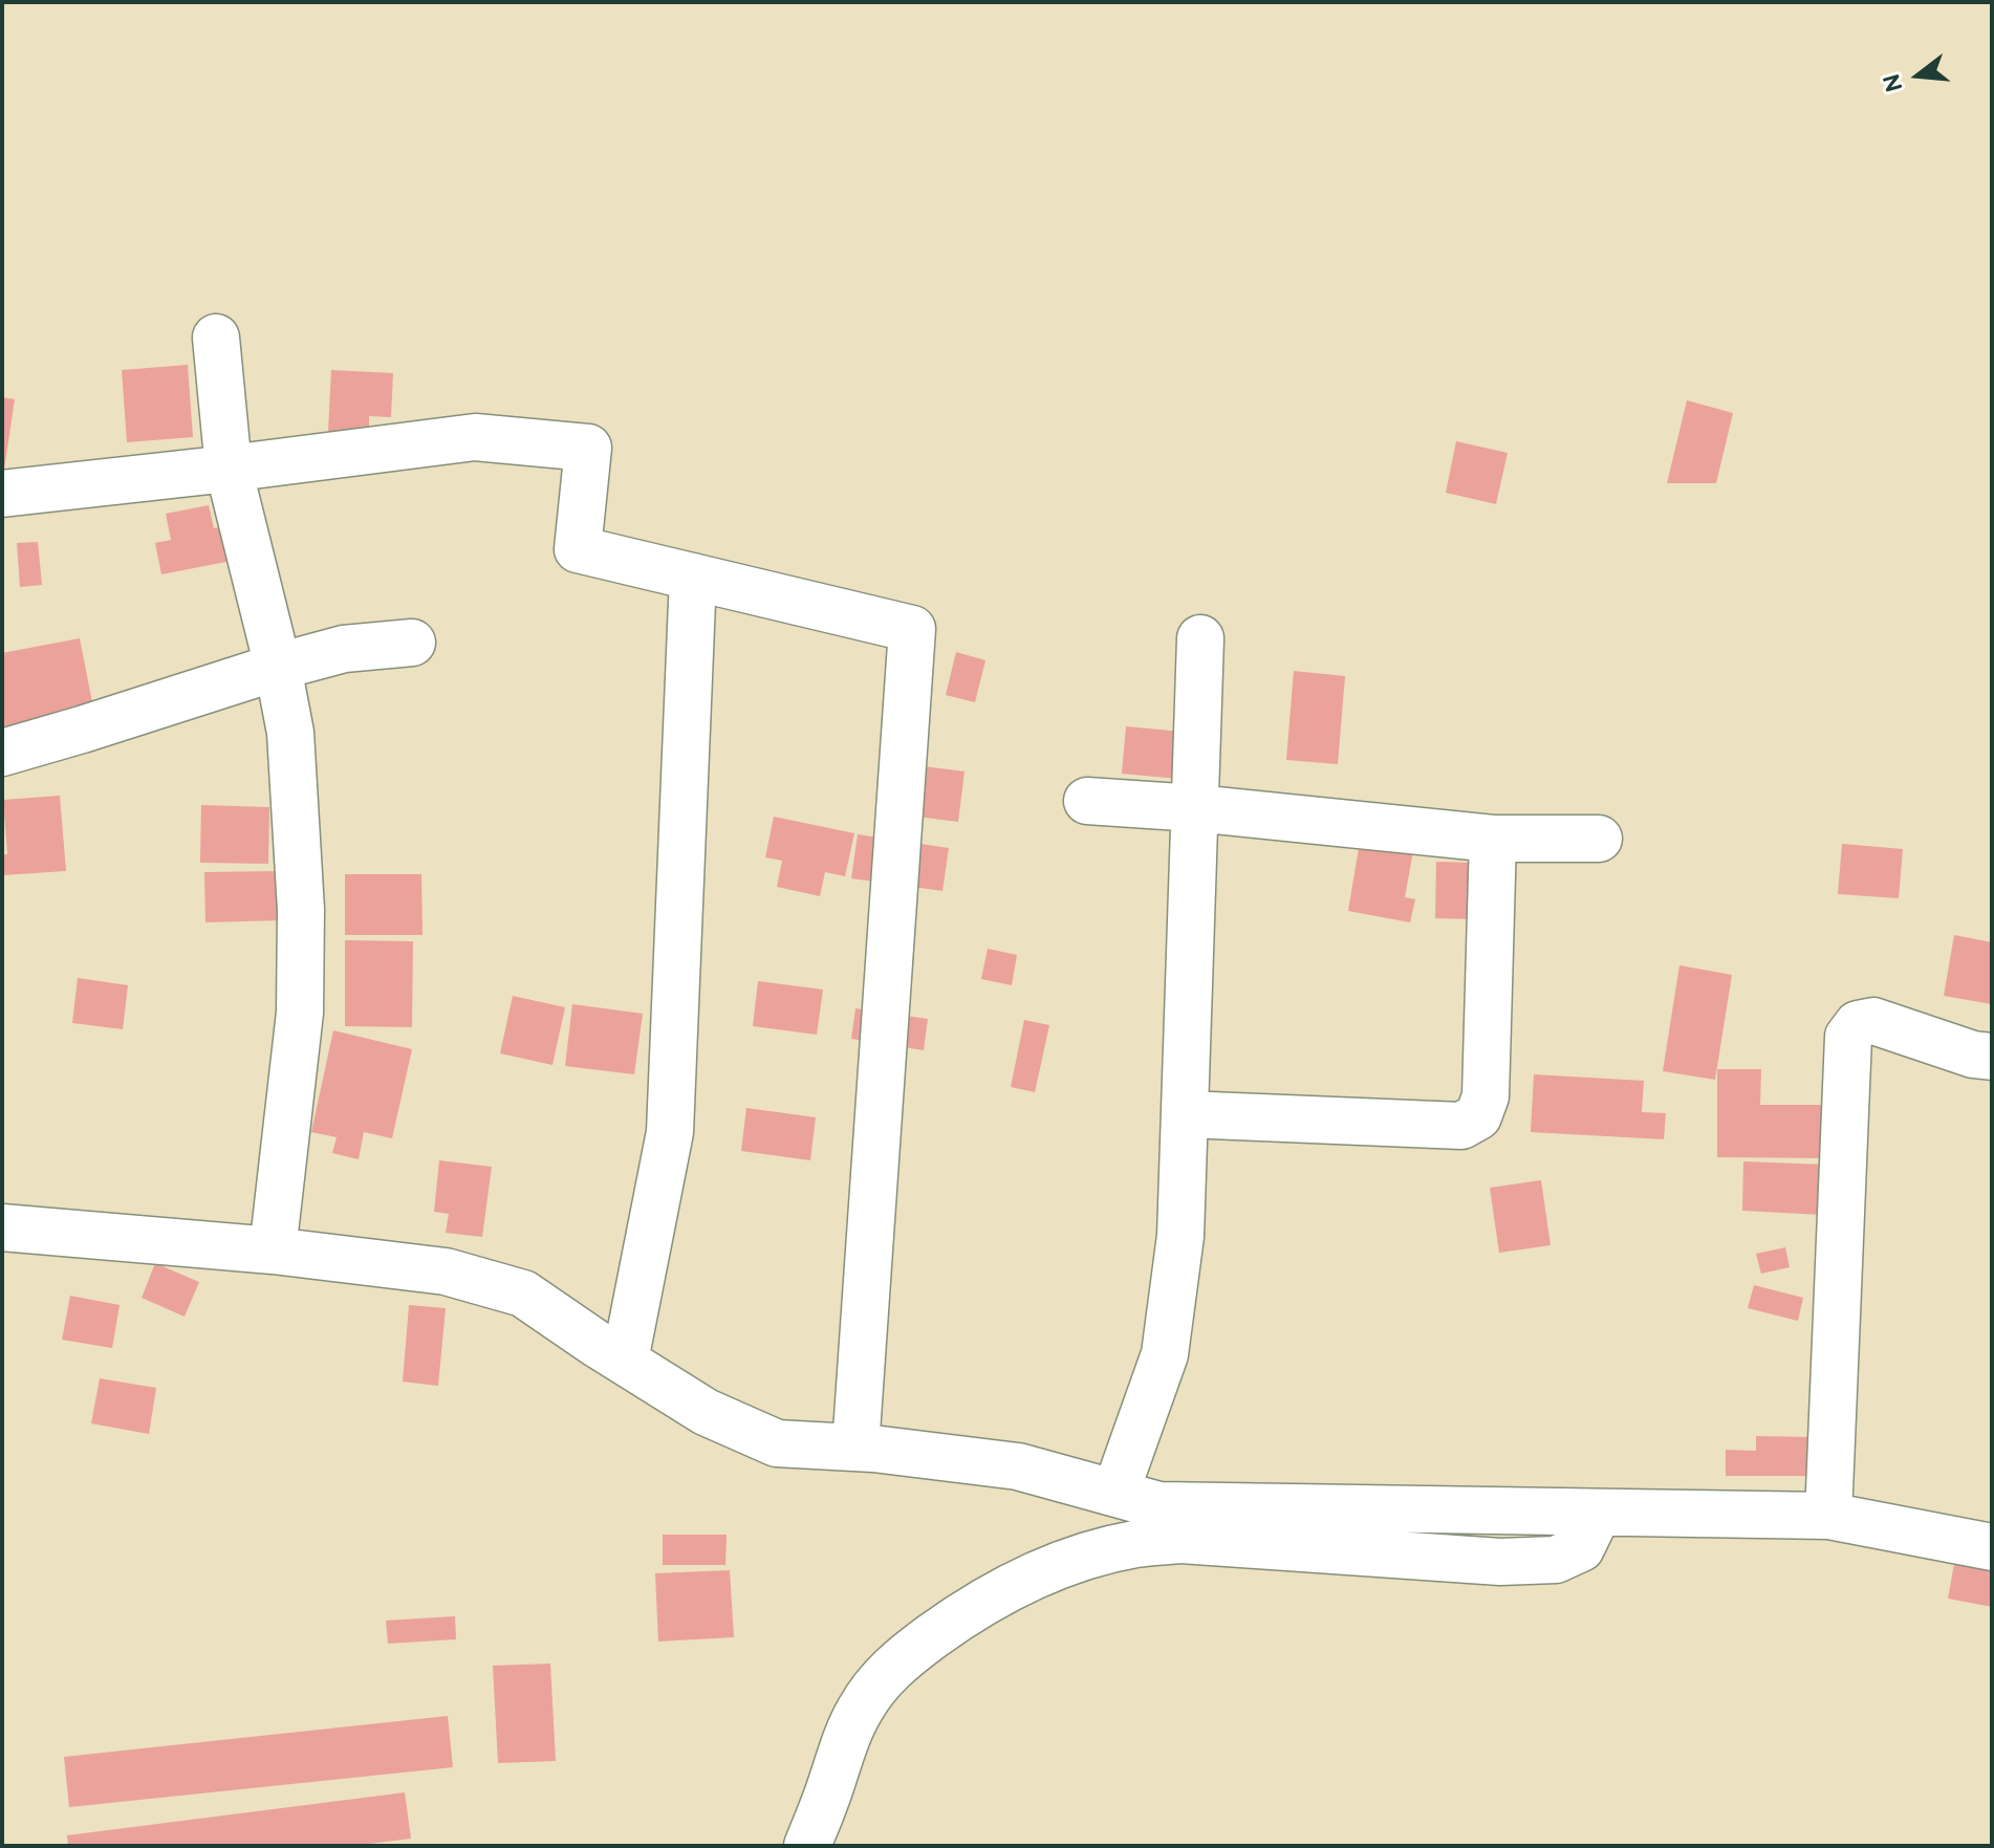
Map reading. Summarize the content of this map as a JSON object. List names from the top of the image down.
{
  "north": "left"
}
